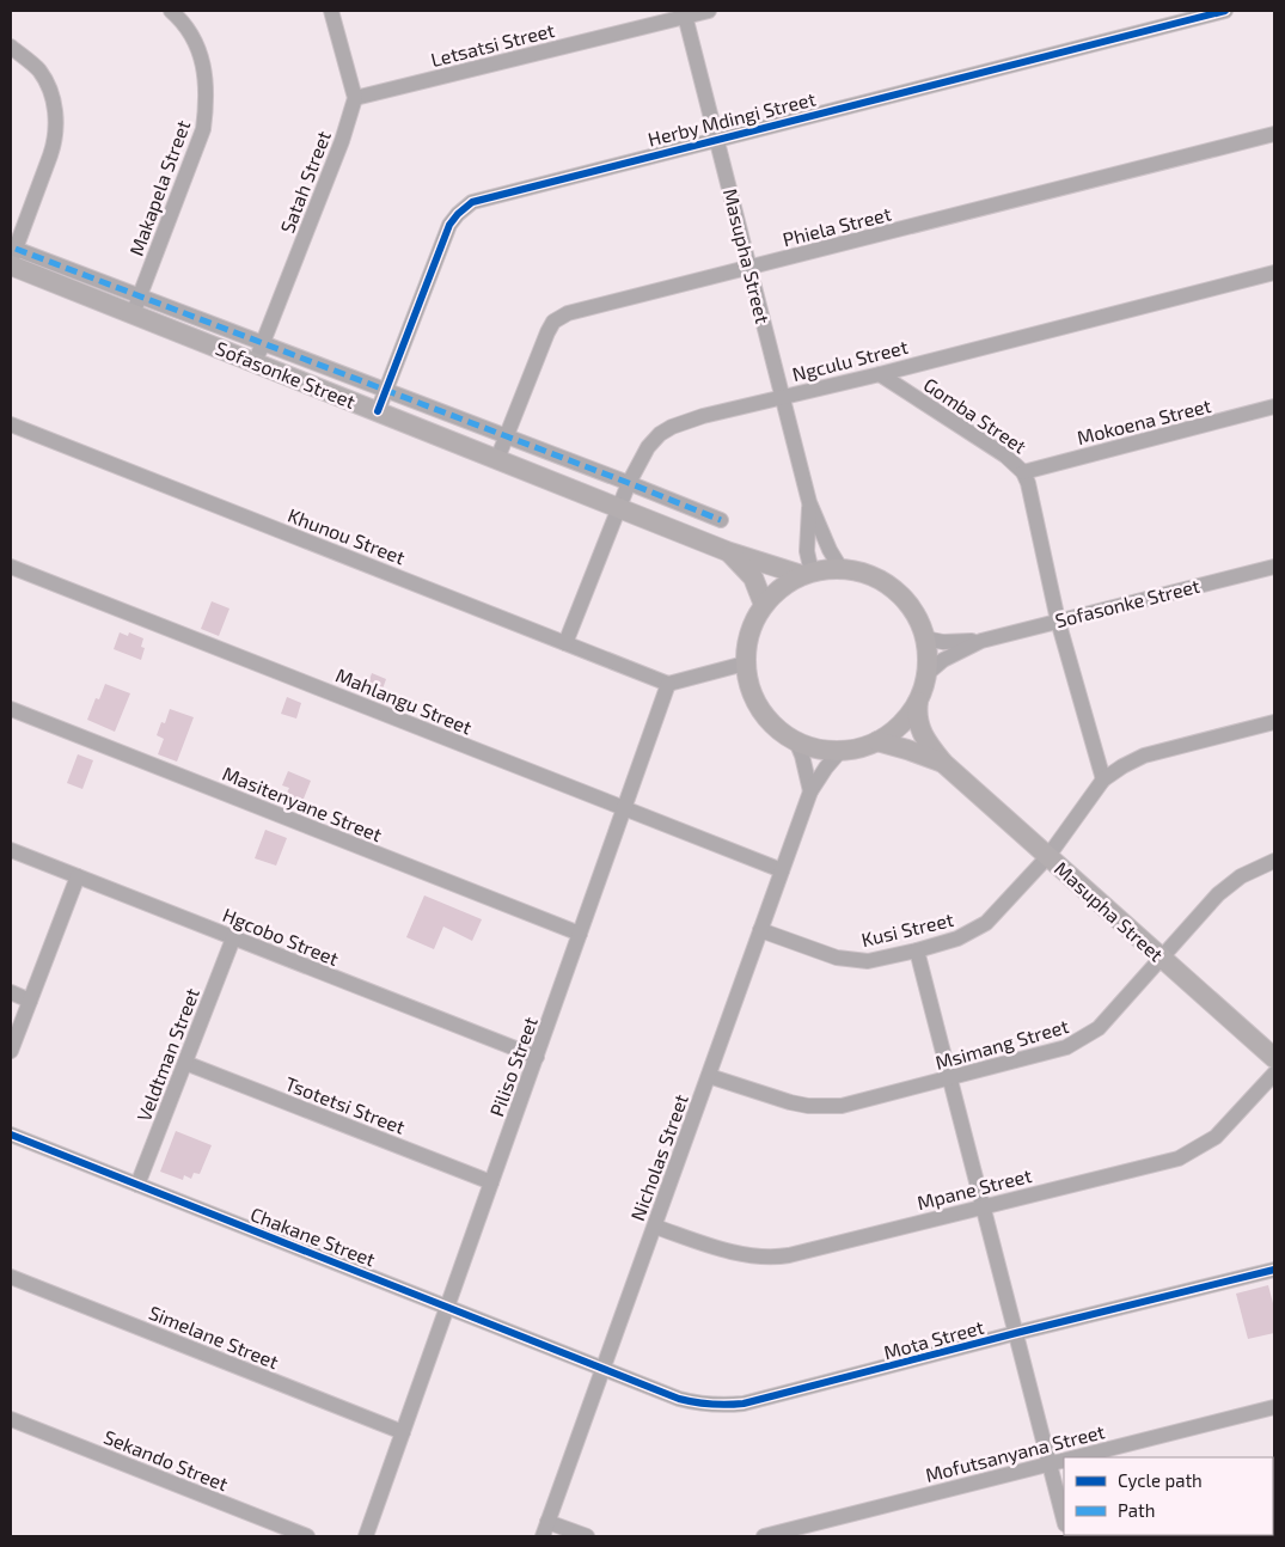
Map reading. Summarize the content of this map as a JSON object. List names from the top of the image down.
{
  "streets": {
    "main road": ["Masupha Street", "Sofasonke Street"],
    "street": [
      "Letsatsi Street",
      "Herby Mdingi Street",
      "Satah Street",
      "Makapela Street",
      "Phiela Street",
      "Ngculu Street",
      "Gomba Street",
      "Mokoena Street",
      "Khunou Street",
      "Mahlangu Street",
      "Masitenyane Street",
      "Kusi Street",
      "Hgcobo Street",
      "Msimang Street",
      "Veldtman Street",
      "Piliso Street",
      "Tsotetsi Street",
      "Nicholas Street",
      "Mpane Street",
      "Chakane Street",
      "Simelane Street",
      "Mota Street",
      "Mofutsanyana Street",
      "Sekando Street"
    ]
  },
  "crossings": [
    ["Letsatsi Street", "Satah Street"],
    ["Letsatsi Street", "Masupha Street"],
    ["Herby Mdingi Street", "Masupha Street"],
    ["Herby Mdingi Street", "Sofasonke Street"],
    ["Satah Street", "Sofasonke Street"],
    ["Makapela Street", "Sofasonke Street"],
    ["Phiela Street", "Masupha Street"],
    ["Phiela Street", "Sofasonke Street"],
    ["Masupha Street", "Ngculu Street"],
    ["Masupha Street", "Sofasonke Street"],
    ["Masupha Street", "Kusi Street"],
    ["Masupha Street", "Msimang Street"],
    ["Masupha Street", "Nicholas Street"],
    ["Ngculu Street", "Sofasonke Street"],
    ["Ngculu Street", "Gomba Street"],
    ["Ngculu Street", "Khunou Street"],
    ["Sofasonke Street", "Gomba Street"],
    ["Sofasonke Street", "Nicholas Street"],
    ["Gomba Street", "Mokoena Street"],
    ["Gomba Street", "Kusi Street"],
    ["Khunou Street", "Piliso Street"],
    ["Mahlangu Street", "Piliso Street"],
    ["Mahlangu Street", "Nicholas Street"],
    ["Masitenyane Street", "Piliso Street"],
    ["Kusi Street", "Nicholas Street"],
    ["Hgcobo Street", "Veldtman Street"],
    ["Hgcobo Street", "Piliso Street"],
    ["Msimang Street", "Nicholas Street"],
    ["Veldtman Street", "Tsotetsi Street"],
    ["Veldtman Street", "Chakane Street"],
    ["Piliso Street", "Tsotetsi Street"],
    ["Piliso Street", "Chakane Street"],
    ["Piliso Street", "Simelane Street"],
    ["Nicholas Street", "Mpane Street"],
    ["Nicholas Street", "Chakane Street"],
    ["Nicholas Street", "Mota Street"],
    ["Chakane Street", "Mota Street"]
  ],
  "legend": ["Cycle path", "Path"]
}
